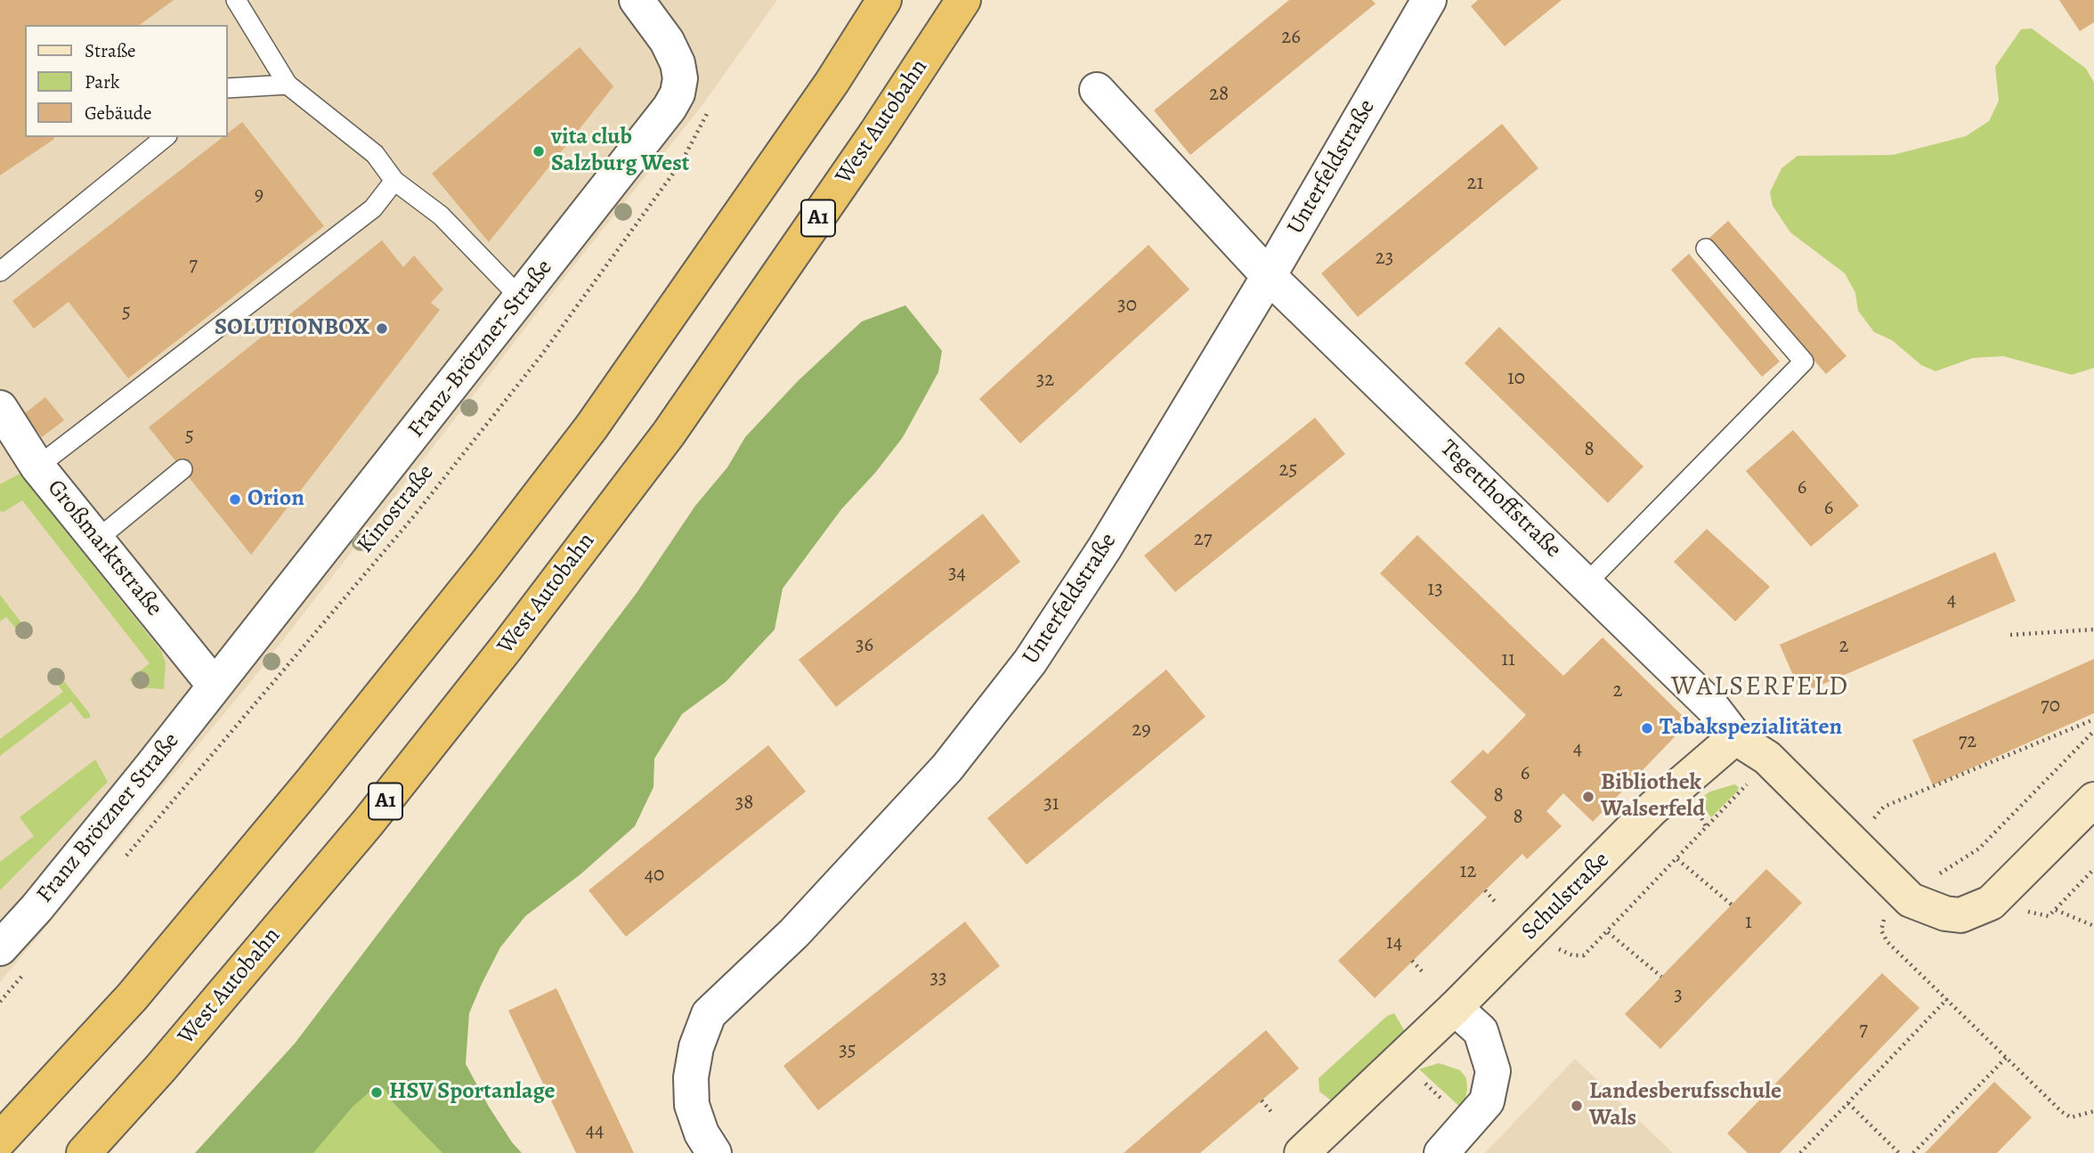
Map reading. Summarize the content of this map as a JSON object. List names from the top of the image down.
{
  "streets": {
    "highway": ["West Autobahn", "A1"],
    "street": [
      "Unterfeldstraße",
      "Franz-Brötzner-Straße",
      "Tegetthoffstraße",
      "Großmarktstraße",
      "Franz Brötzner Straße",
      "Schulstraße"
    ],
    "path": ["Kinostraße"]
  },
  "crossings": [
    ["Unterfeldstraße", "Tegetthoffstraße"],
    ["Franz-Brötzner-Straße", "Großmarktstraße"],
    ["Franz-Brötzner-Straße", "Franz Brötzner Straße"],
    ["Tegetthoffstraße", "Schulstraße"],
    ["Großmarktstraße", "Franz Brötzner Straße"]
  ],
  "districts": ["WALSERFELD"],
  "places": [
    "vita club Salzburg West",
    "SOLUTIONBOX",
    "Orion",
    "Tabakspezialitäten",
    "Bibliothek Walserfeld",
    "HSV Sportanlage",
    "Landesberufsschule Wals"
  ],
  "house_numbers": [
    "26",
    "28",
    "21",
    "9",
    "23",
    "7",
    "30",
    "5",
    "10",
    "32",
    "5",
    "8",
    "25",
    "6",
    "6",
    "27",
    "34",
    "13",
    "4",
    "36",
    "2",
    "11",
    "2",
    "70",
    "29",
    "72",
    "4",
    "6",
    "8",
    "38",
    "31",
    "8",
    "12",
    "40",
    "1",
    "14",
    "33",
    "3",
    "7",
    "35",
    "44"
  ],
  "legend": ["Straße", "Park", "Gebäude"]
}
